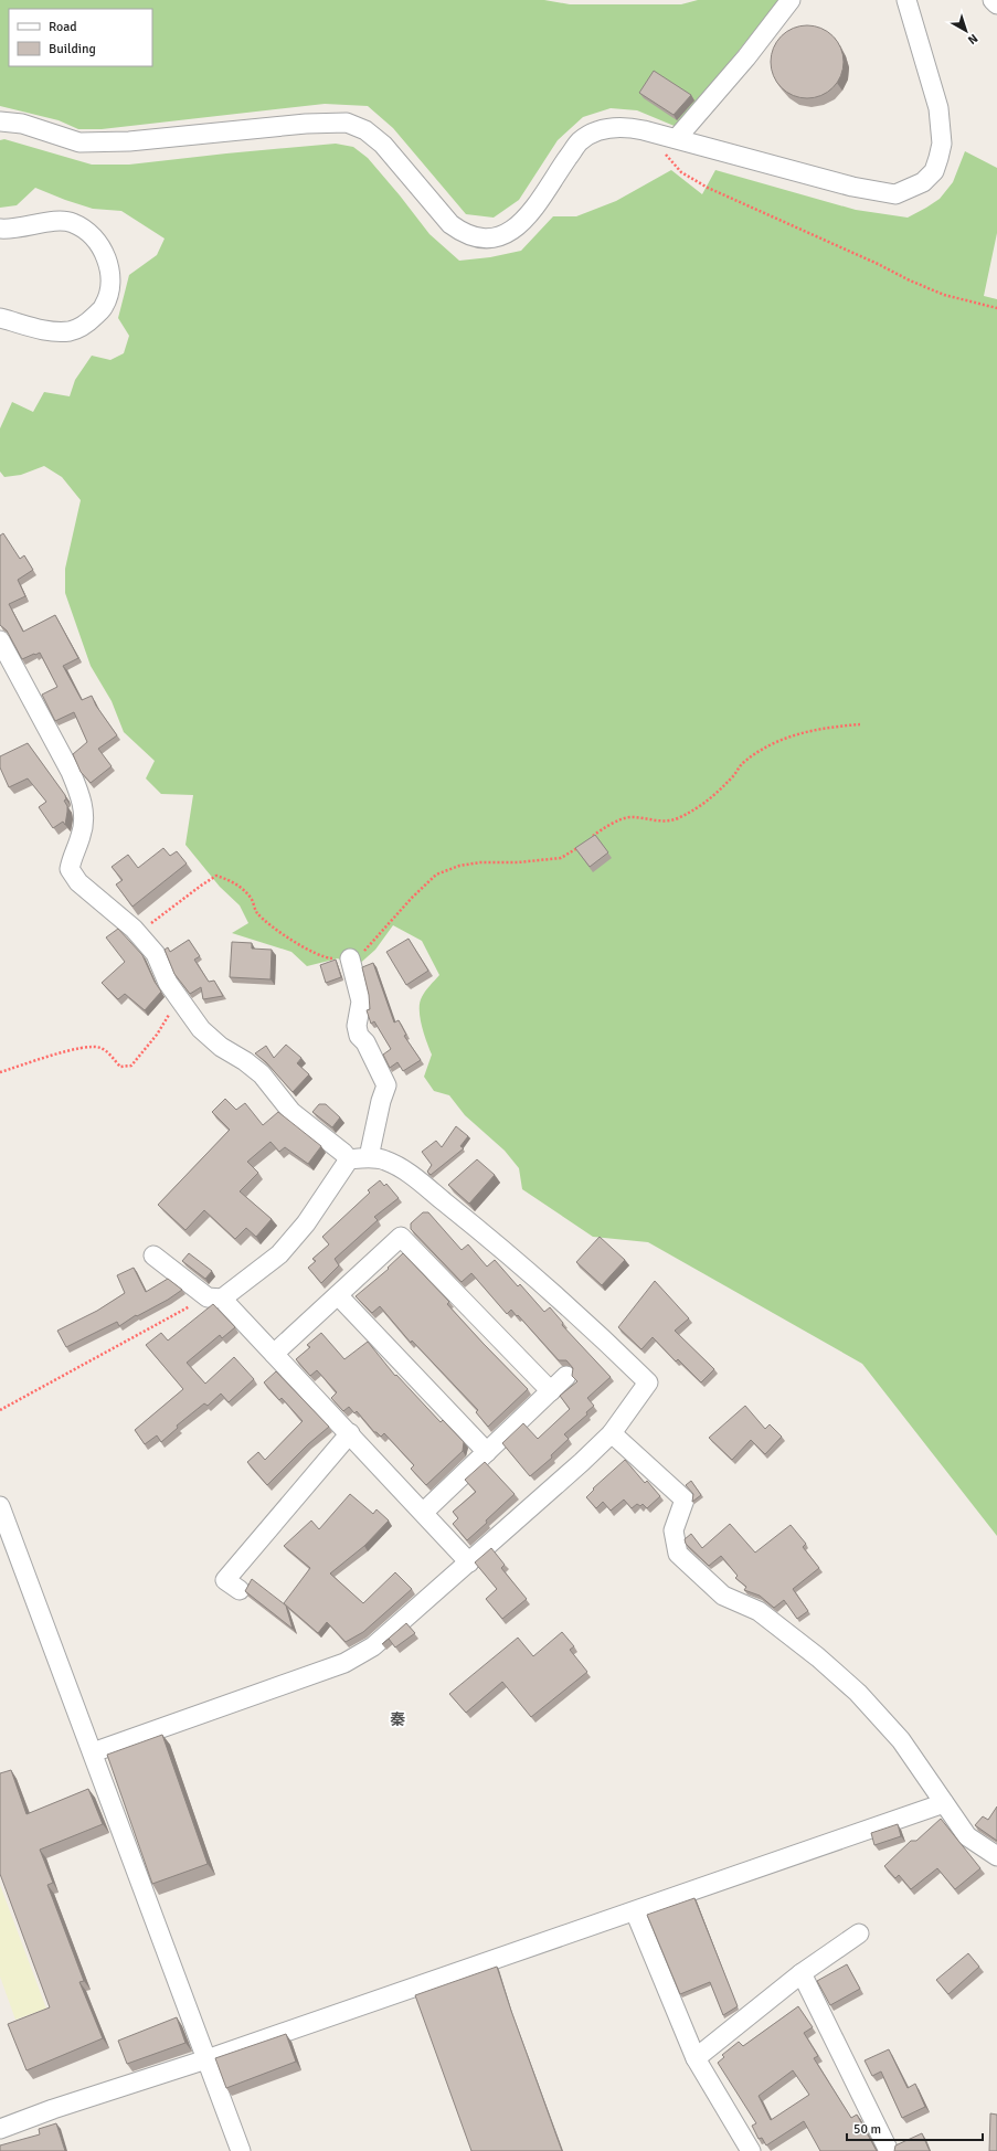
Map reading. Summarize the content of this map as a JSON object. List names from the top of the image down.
{
  "districts": ["秦"],
  "legend": ["Road", "Building"],
  "scale_bar": "50 m",
  "north": "bottom right"
}
